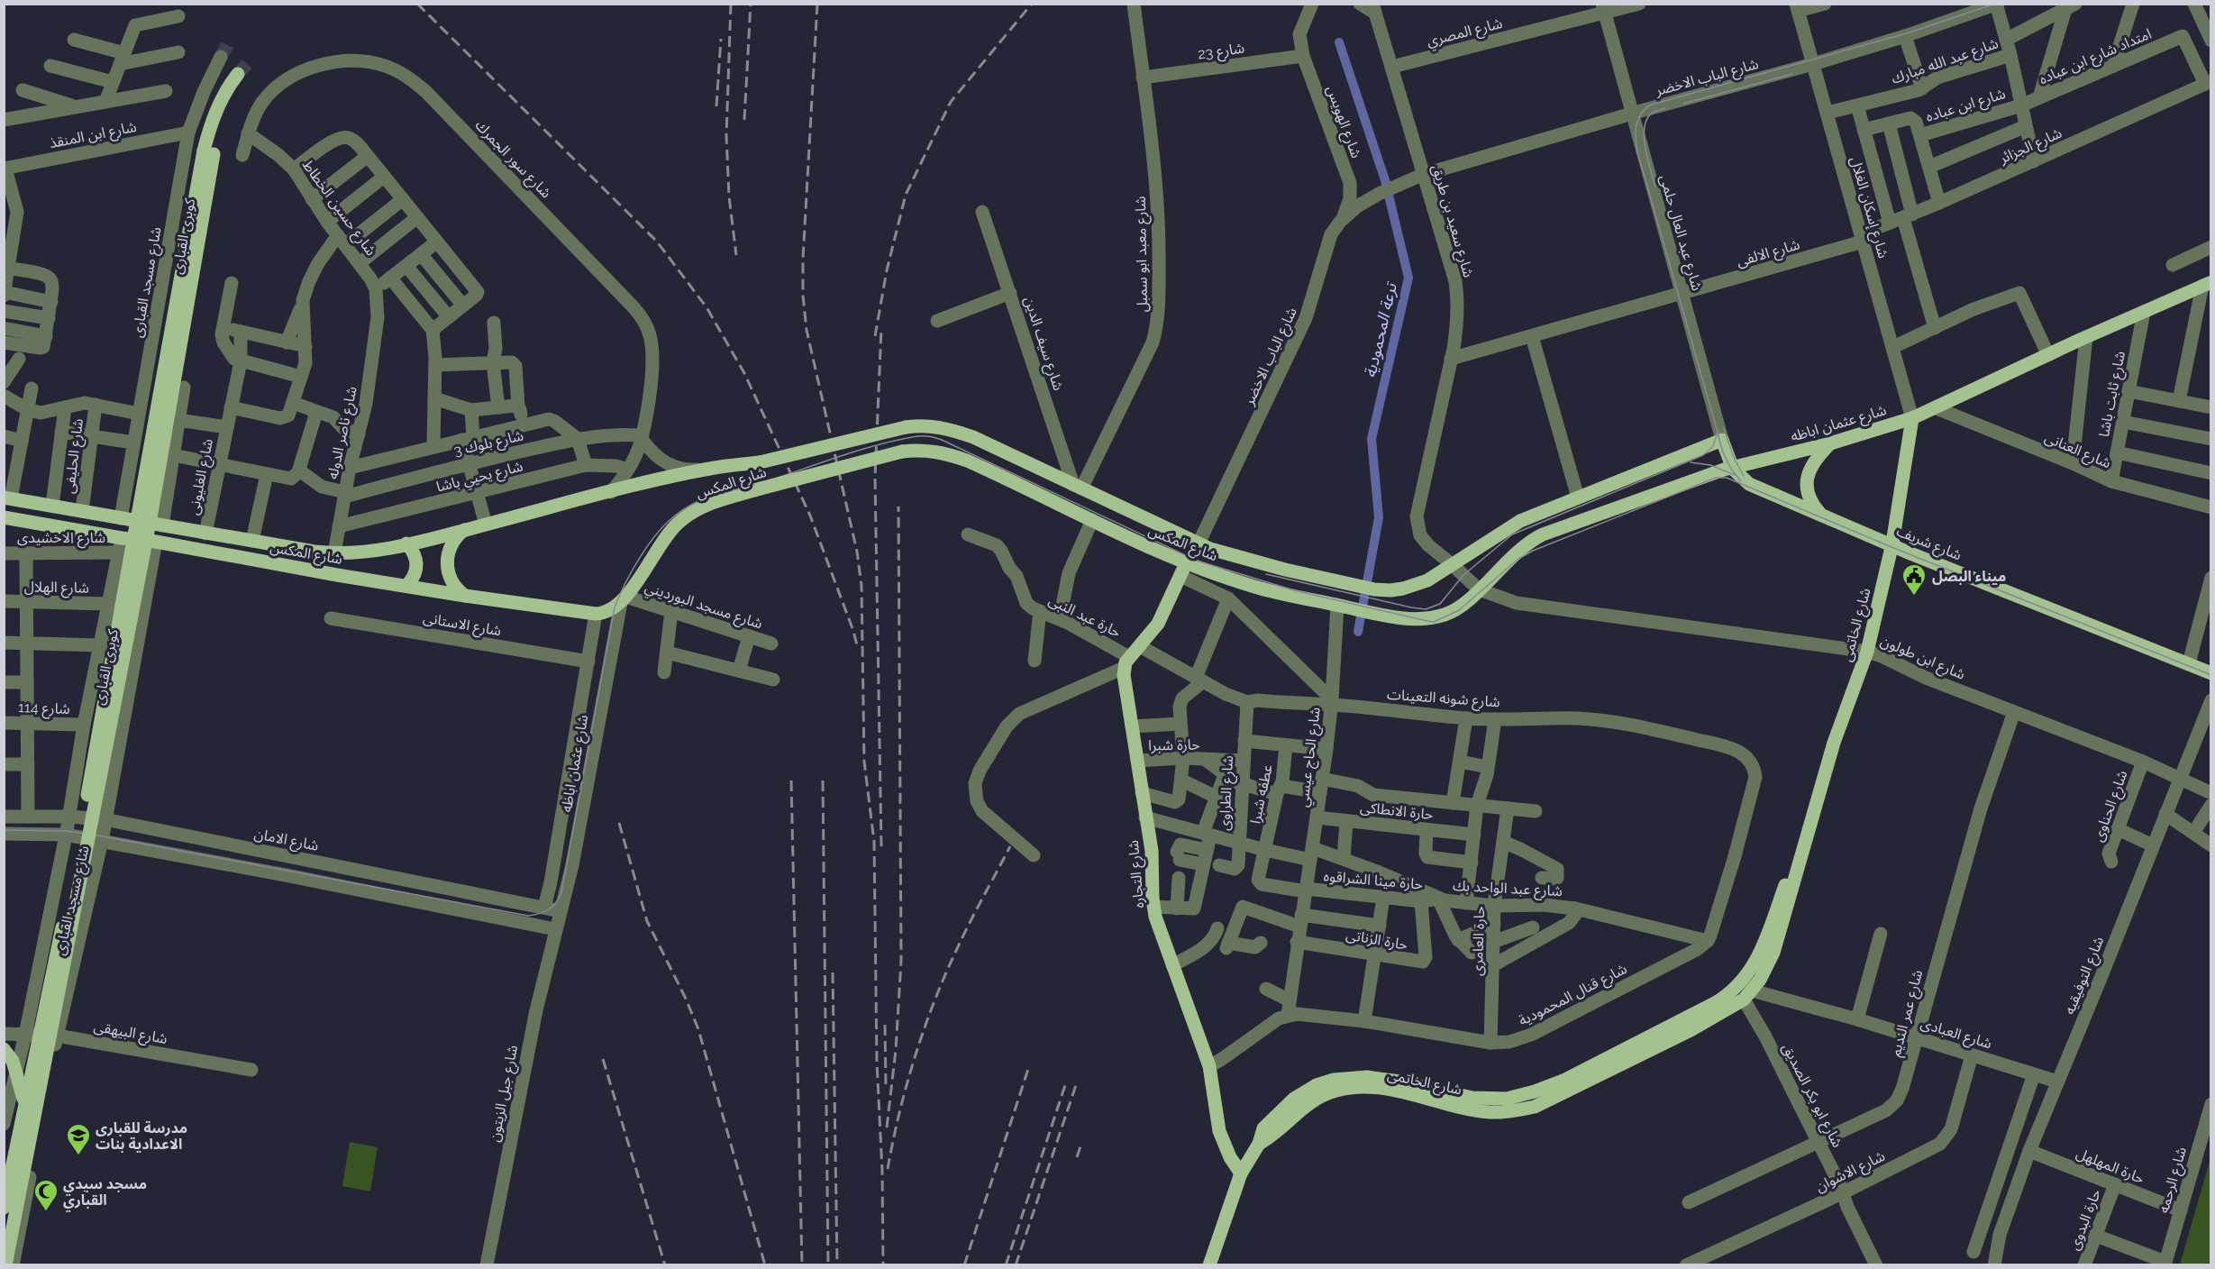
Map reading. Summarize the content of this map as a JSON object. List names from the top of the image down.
{
  "streets": {
    "main road": [
      "شارع عبد العال حلمى",
      "كوبرى القبارى",
      "شارع عثمان اباظه",
      "شارع المكس",
      "شارع شريف",
      "شارع الخاتمى",
      "شارع التجاره"
    ],
    "street": [
      "شارع المصري",
      "شارع 23",
      "امتداد شارع ابن عباده",
      "شارع عبد الله مبارك",
      "شارع الباب الاخضر",
      "شارع ابن عباده",
      "شارع الهويس",
      "شارع ابن المنقذ",
      "شارع الجزائر",
      "شارع سور الجمرك",
      "شارع حسين الخطاط",
      "شارع إسكان الغلال",
      "شارع سعيد بن طريق",
      "شارع الالفى",
      "شارع معبد ابو سمبل",
      "شارع مسجد القبارى",
      "شارع سيف الدين",
      "شارع ثابت باشا",
      "شارع ناصر الدوله",
      "شارع بلوك 3",
      "شارع العنانى",
      "شارع الحليفى",
      "شارع يحيي باشا",
      "شارع الغليونى",
      "شارع الاخشيدى",
      "شارع الهلال",
      "شارع مسجد البورديني",
      "حارة عبد النبى",
      "شارع الاستانى",
      "شارع ابن طولون",
      "شارع شونه التعينات",
      "شارع 114",
      "حارة شبرا",
      "شارع الحاج عيسي",
      "شارع الطراوى",
      "عطفه شبرا",
      "شارع الحناوى",
      "حارة الانطاكى",
      "شارع الامان",
      "حارة مينا الشراقوه",
      "شارع عبد الواحد بك",
      "حارة الزناتى",
      "حارة العامرى",
      "شارع التوفيقيه",
      "شارع قنال المحمودية",
      "شارع عمر النديم",
      "شارع البيهقى",
      "شارع العبادى",
      "شارع جبل الزيتون",
      "شارع ابو بكر الصديق",
      "حارة المهلهل",
      "شارع الاشوان",
      "شارع الرحمه",
      "حارة البدوى"
    ]
  },
  "crossings": [
    ["شارع المصري", "شارع سعيد بن طريق"],
    ["شارع المصري", "شارع عبد العال حلمى"],
    ["شارع 23", "شارع الهويس"],
    ["شارع 23", "شارع معبد ابو سمبل"],
    ["امتداد شارع ابن عباده", "شارع ابن عباده"],
    ["امتداد شارع ابن عباده", "شارع الجزائر"],
    ["شارع عبد الله مبارك", "شارع إسكان الغلال"],
    ["شارع الباب الاخضر", "شارع الهويس"],
    ["شارع الباب الاخضر", "شارع إسكان الغلال"],
    ["شارع الباب الاخضر", "شارع سعيد بن طريق"],
    ["شارع الباب الاخضر", "شارع عبد العال حلمى"],
    ["شارع الباب الاخضر", "شارع المكس"],
    ["شارع ابن المنقذ", "شارع مسجد القبارى"],
    ["شارع الجزائر", "شارع إسكان الغلال"],
    ["شارع الجزائر", "شارع الالفى"],
    ["شارع سور الجمرك", "شارع حسين الخطاط"],
    ["شارع سور الجمرك", "شارع بلوك 3"],
    ["شارع سور الجمرك", "شارع يحيي باشا"],
    ["شارع سور الجمرك", "شارع المكس"],
    ["شارع حسين الخطاط", "شارع ناصر الدوله"],
    ["شارع إسكان الغلال", "شارع الالفى"],
    ["شارع إسكان الغلال", "شارع عثمان اباظه"],
    ["شارع إسكان الغلال", "شارع الخاتمى"],
    ["شارع سعيد بن طريق", "شارع الالفى"],
    ["شارع سعيد بن طريق", "شارع عثمان اباظه"],
    ["شارع سعيد بن طريق", "شارع المكس"],
    ["شارع سعيد بن طريق", "شارع ابن طولون"],
    ["شارع عبد العال حلمى", "شارع الالفى"],
    ["شارع عبد العال حلمى", "شارع عثمان اباظه"],
    ["شارع عبد العال حلمى", "شارع شريف"],
    ["شارع معبد ابو سمبل", "شارع سيف الدين"],
    ["شارع معبد ابو سمبل", "شارع المكس"],
    ["شارع مسجد القبارى", "شارع المكس"],
    ["شارع مسجد القبارى", "شارع الاخشيدى"],
    ["شارع مسجد القبارى", "شارع الهلال"],
    ["شارع مسجد القبارى", "شارع 114"],
    ["شارع مسجد القبارى", "شارع الامان"],
    ["شارع مسجد القبارى", "شارع البيهقى"],
    ["شارع سيف الدين", "شارع المكس"],
    ["شارع ثابت باشا", "شارع عثمان اباظه"],
    ["شارع ثابت باشا", "شارع العنانى"],
    ["شارع عثمان اباظه", "شارع العنانى"],
    ["شارع عثمان اباظه", "شارع المكس"],
    ["شارع عثمان اباظه", "شارع شريف"],
    ["شارع عثمان اباظه", "شارع مسجد البورديني"],
    ["شارع عثمان اباظه", "شارع الاستانى"],
    ["شارع عثمان اباظه", "شارع الخاتمى"],
    ["شارع عثمان اباظه", "شارع ابن طولون"],
    ["شارع عثمان اباظه", "شارع الامان"],
    ["شارع عثمان اباظه", "شارع جبل الزيتون"],
    ["شارع ناصر الدوله", "شارع بلوك 3"],
    ["شارع ناصر الدوله", "شارع يحيي باشا"],
    ["شارع ناصر الدوله", "شارع المكس"],
    ["شارع الحليفى", "شارع المكس"],
    ["شارع الغليونى", "شارع المكس"],
    ["شارع المكس", "شارع مسجد البورديني"],
    ["شارع المكس", "شارع ابن طولون"],
    ["شارع شريف", "شارع الخاتمى"],
    ["حارة عبد النبى", "شارع التجاره"],
    ["شارع الخاتمى", "شارع ابن طولون"],
    ["شارع الخاتمى", "شارع العبادى"],
    ["شارع الخاتمى", "شارع ابو بكر الصديق"],
    ["شارع ابن طولون", "شارع الحناوى"],
    ["شارع ابن طولون", "شارع التوفيقيه"],
    ["شارع ابن طولون", "شارع عمر النديم"],
    ["شارع شونه التعينات", "شارع الحاج عيسي"],
    ["شارع شونه التعينات", "شارع الطراوى"],
    ["شارع شونه التعينات", "شارع عبد الواحد بك"],
    ["شارع شونه التعينات", "شارع قنال المحمودية"],
    ["حارة شبرا", "شارع الطراوى"],
    ["حارة شبرا", "شارع التجاره"],
    ["شارع الحاج عيسي", "عطفه شبرا"],
    ["شارع الحاج عيسي", "حارة الانطاكى"],
    ["شارع الحاج عيسي", "حارة مينا الشراقوه"],
    ["شارع الحاج عيسي", "شارع عبد الواحد بك"],
    ["شارع الحاج عيسي", "حارة الزناتى"],
    ["شارع الحاج عيسي", "شارع قنال المحمودية"],
    ["شارع الطراوى", "شارع عبد الواحد بك"],
    ["عطفه شبرا", "حارة مينا الشراقوه"],
    ["عطفه شبرا", "شارع عبد الواحد بك"],
    ["شارع التجاره", "شارع عبد الواحد بك"],
    ["حارة مينا الشراقوه", "شارع عبد الواحد بك"],
    ["حارة مينا الشراقوه", "حارة الزناتى"],
    ["شارع عبد الواحد بك", "حارة العامرى"],
    ["شارع عبد الواحد بك", "شارع قنال المحمودية"],
    ["حارة العامرى", "شارع قنال المحمودية"],
    ["شارع التوفيقيه", "شارع العبادى"],
    ["شارع التوفيقيه", "حارة المهلهل"],
    ["شارع عمر النديم", "شارع العبادى"],
    ["شارع عمر النديم", "شارع ابو بكر الصديق"],
    ["شارع العبادى", "شارع ابو بكر الصديق"],
    ["شارع العبادى", "شارع الاشوان"],
    ["شارع ابو بكر الصديق", "شارع الاشوان"],
    ["حارة المهلهل", "شارع الرحمه"],
    ["حارة المهلهل", "حارة البدوى"]
  ],
  "water": ["ترعة المحمودية"],
  "places": {
    "public building": ["ميناء البصل"],
    "school or university": ["مدرسة للقبارى الاعدادية بنات"],
    "mosque": ["مسجد سيدي القباري"]
  }
}
